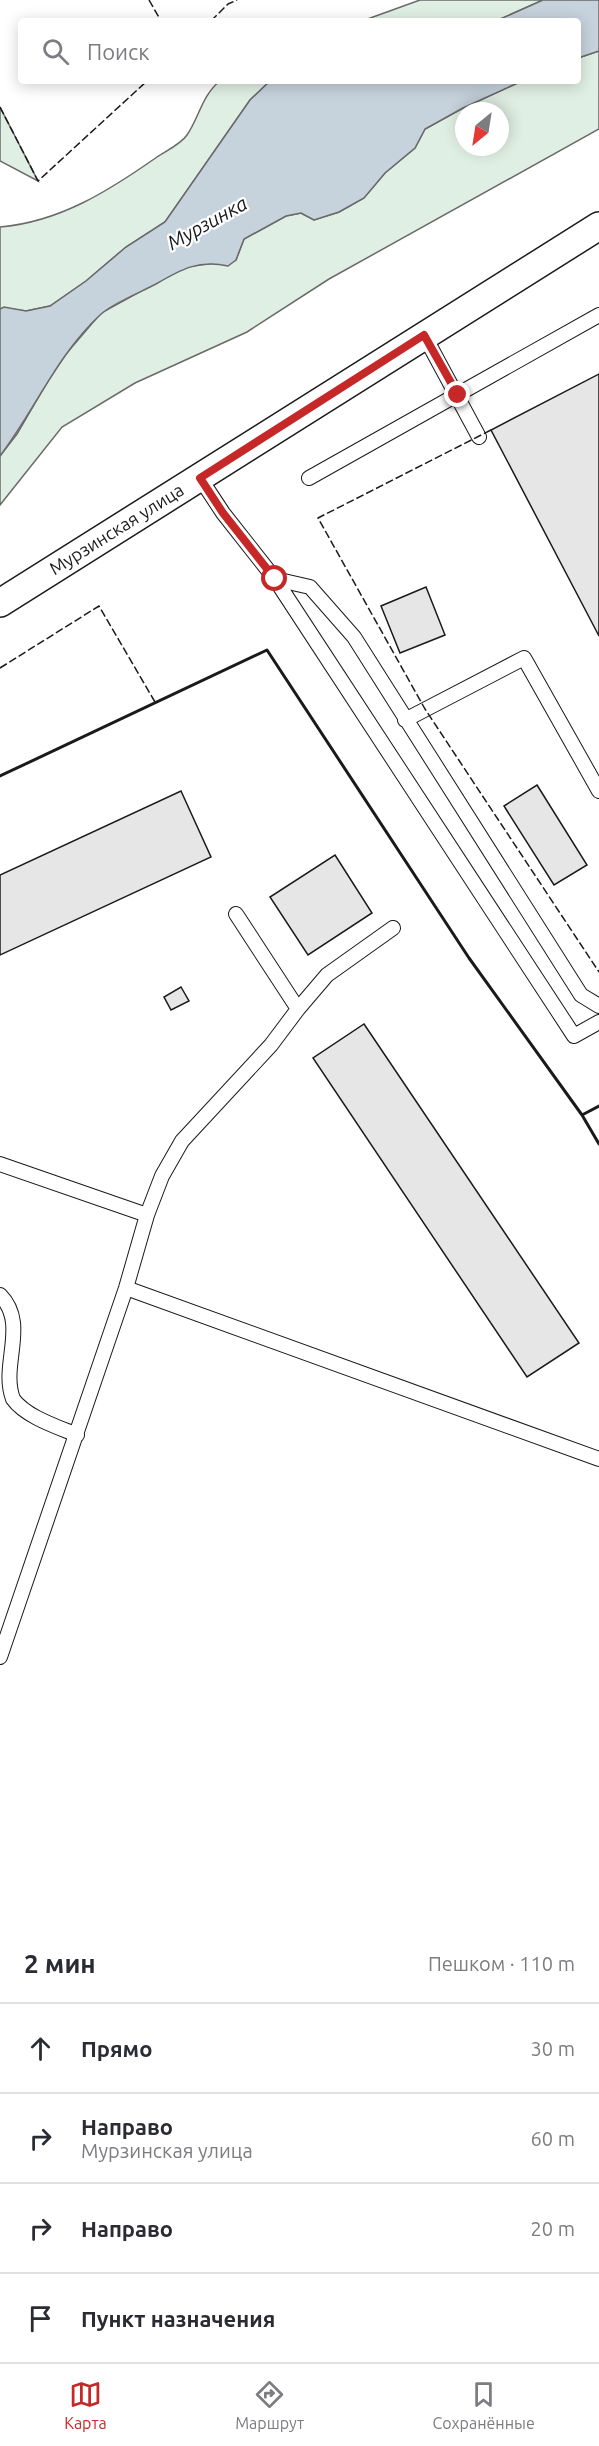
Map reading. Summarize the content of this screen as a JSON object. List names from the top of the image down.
{
  "streets": {
    "street": ["Мурзинская улица"]
  },
  "water": ["Мурзинка"],
  "north": "bottom left",
  "page": {
    "search": "Поиск",
    "heading": ["2 мин", "Пешком · 110 m"],
    "list": [
      ["Прямо", "30 m"],
      ["Направо", "Мурзинская улица", "60 m"],
      ["Направо", "20 m"],
      "Пункт назначения"
    ],
    "nav": ["Карта", "Маршрут", "Сохранённые"]
  }
}
